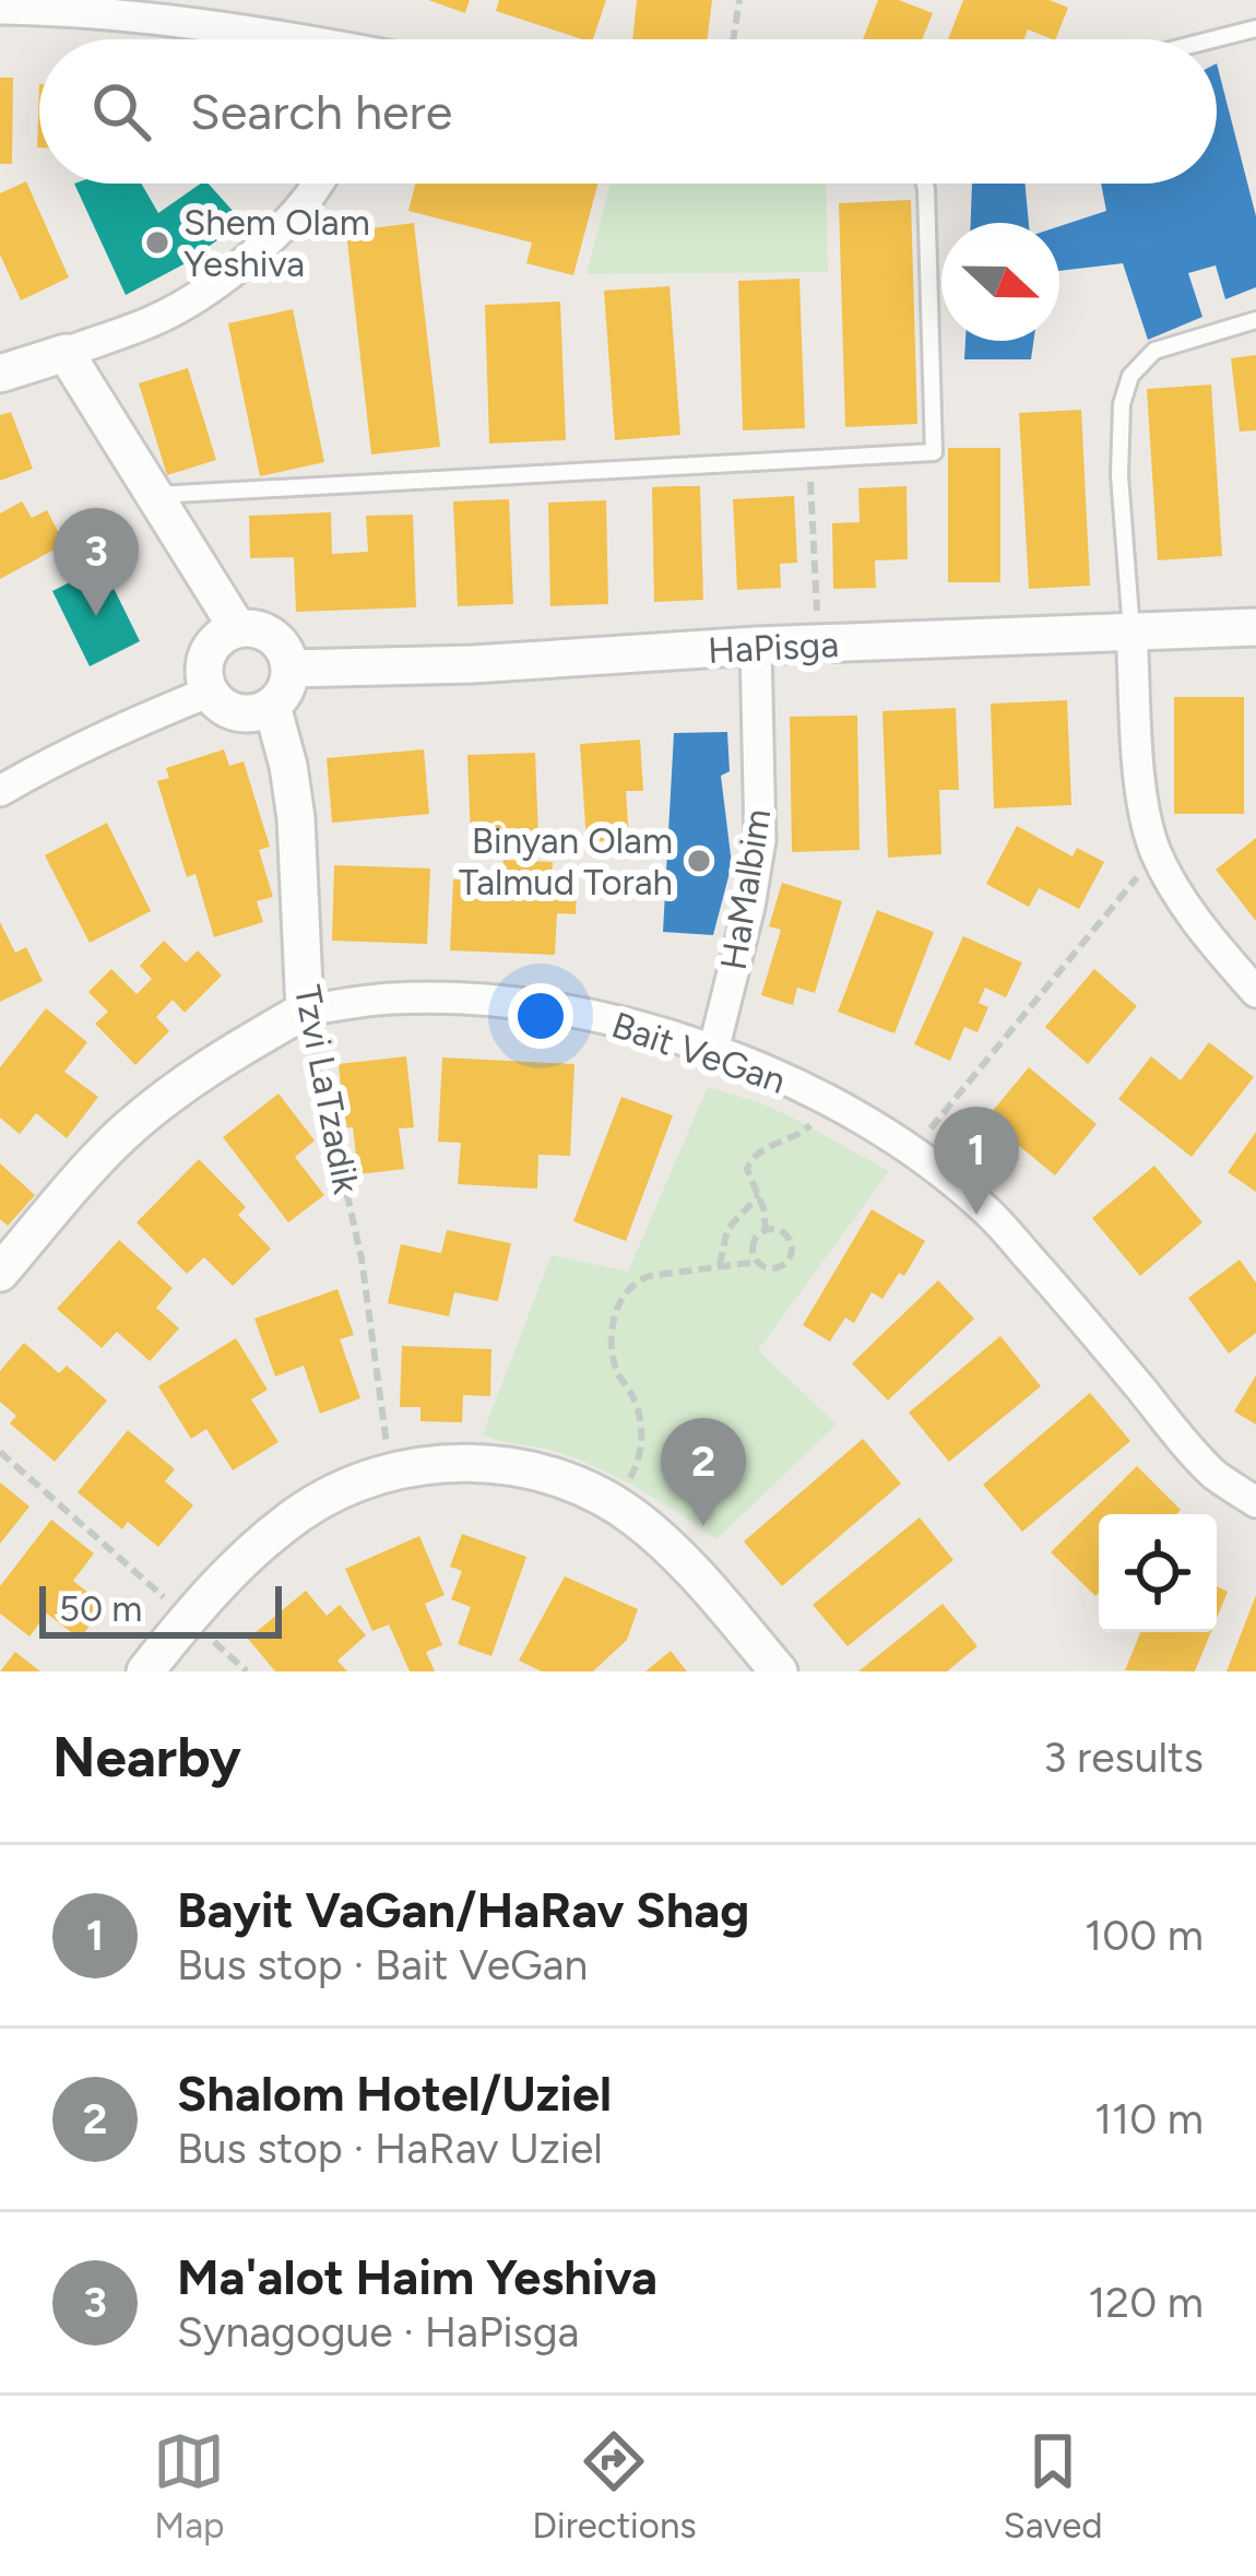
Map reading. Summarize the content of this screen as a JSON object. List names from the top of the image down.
{
  "streets": {
    "street": [
      "HaPisga",
      "HaMalbim",
      "Bait VeGan",
      "Tzvi LaTzadik"
    ]
  },
  "crossings": [
    ["HaPisga", "HaMalbim"],
    ["HaPisga", "Tzvi LaTzadik"],
    ["HaMalbim", "Bait VeGan"],
    ["Bait VeGan", "Tzvi LaTzadik"]
  ],
  "places": ["Shem Olam Yeshiva", "Binyan Olam Talmud Torah"],
  "scale_bar": "50 m",
  "north": "right",
  "page": {
    "search": "Search here",
    "pins": ["3", "1", "2"],
    "scale": "50 m",
    "heading": ["Nearby", "3 results"],
    "list": [
      {
        "mark": "1",
        "name": "Bayit VaGan/HaRav Shag",
        "note": "Bus stop · Bait VeGan",
        "value": "100 m"
      },
      {
        "mark": "2",
        "name": "Shalom Hotel/Uziel",
        "note": "Bus stop · HaRav Uziel",
        "value": "110 m"
      },
      {
        "mark": "3",
        "name": "Ma'alot Haim Yeshiva",
        "note": "Synagogue · HaPisga",
        "value": "120 m"
      }
    ],
    "nav": ["Map", "Directions", "Saved"]
  }
}
